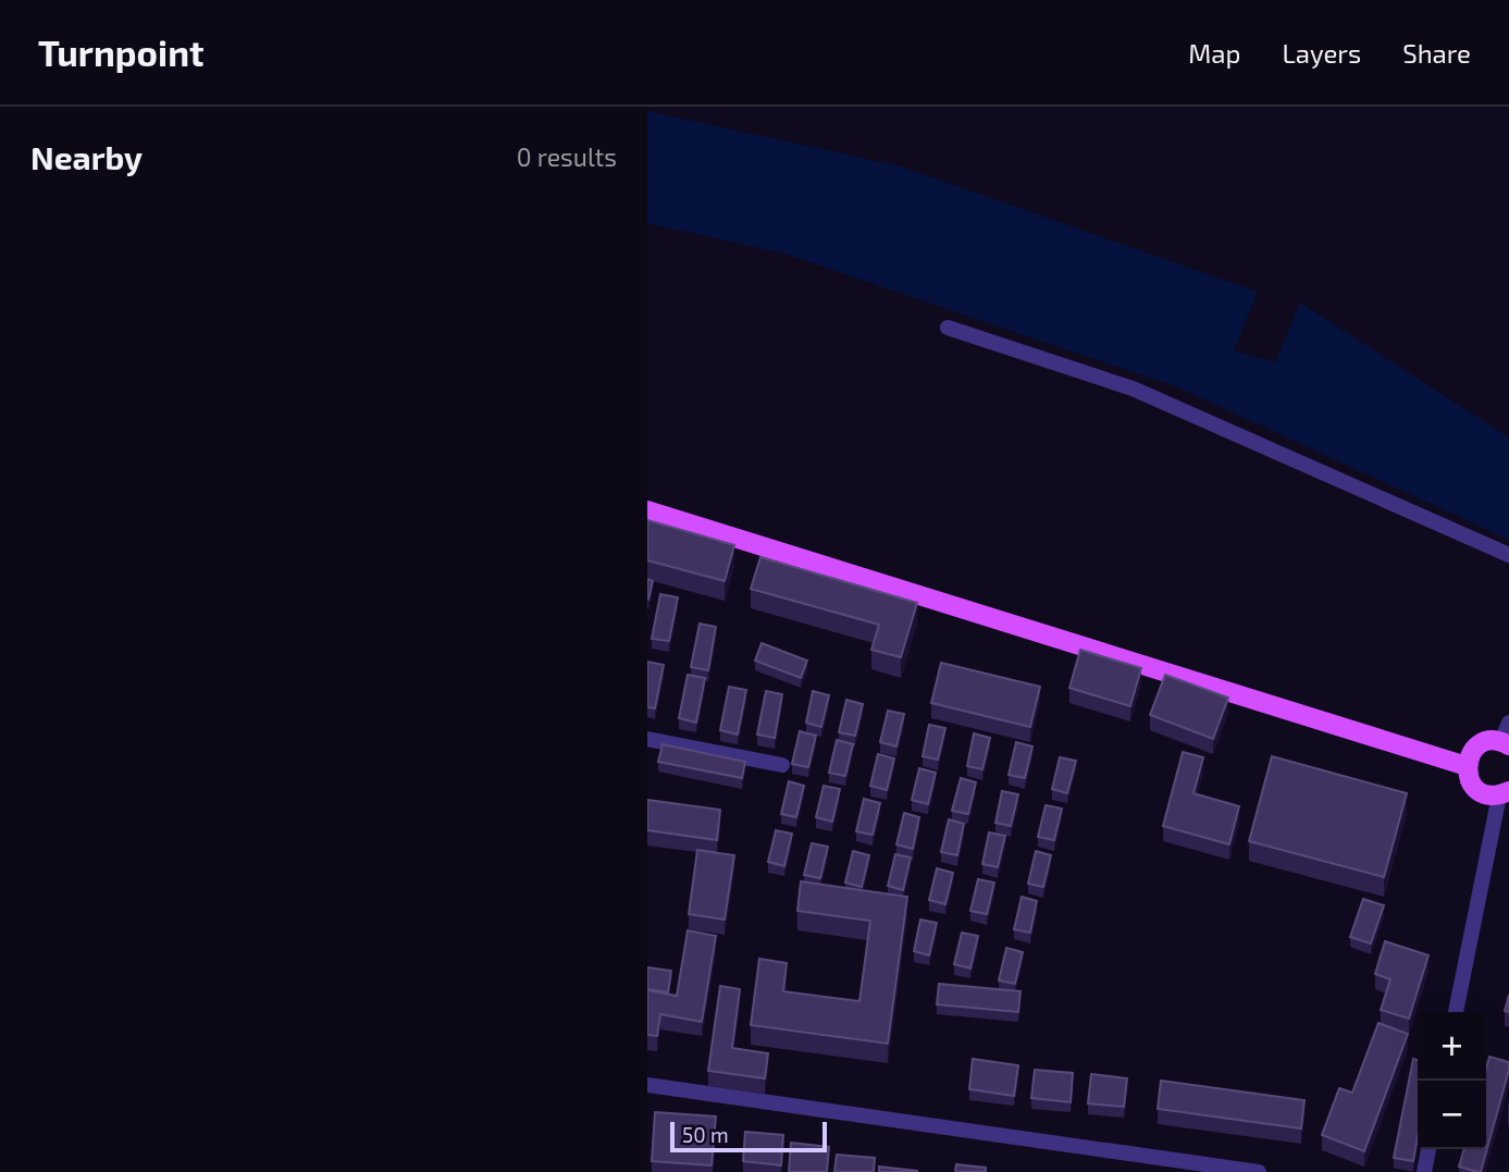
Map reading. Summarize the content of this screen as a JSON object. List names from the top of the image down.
{
  "scale_bar": "50 m",
  "page": {
    "header": "Turnpoint",
    "nav": ["Map", "Layers", "Share"],
    "heading": ["Nearby", "0 results"],
    "map_buttons": ["+", "−"],
    "scale": "50 m"
  }
}
